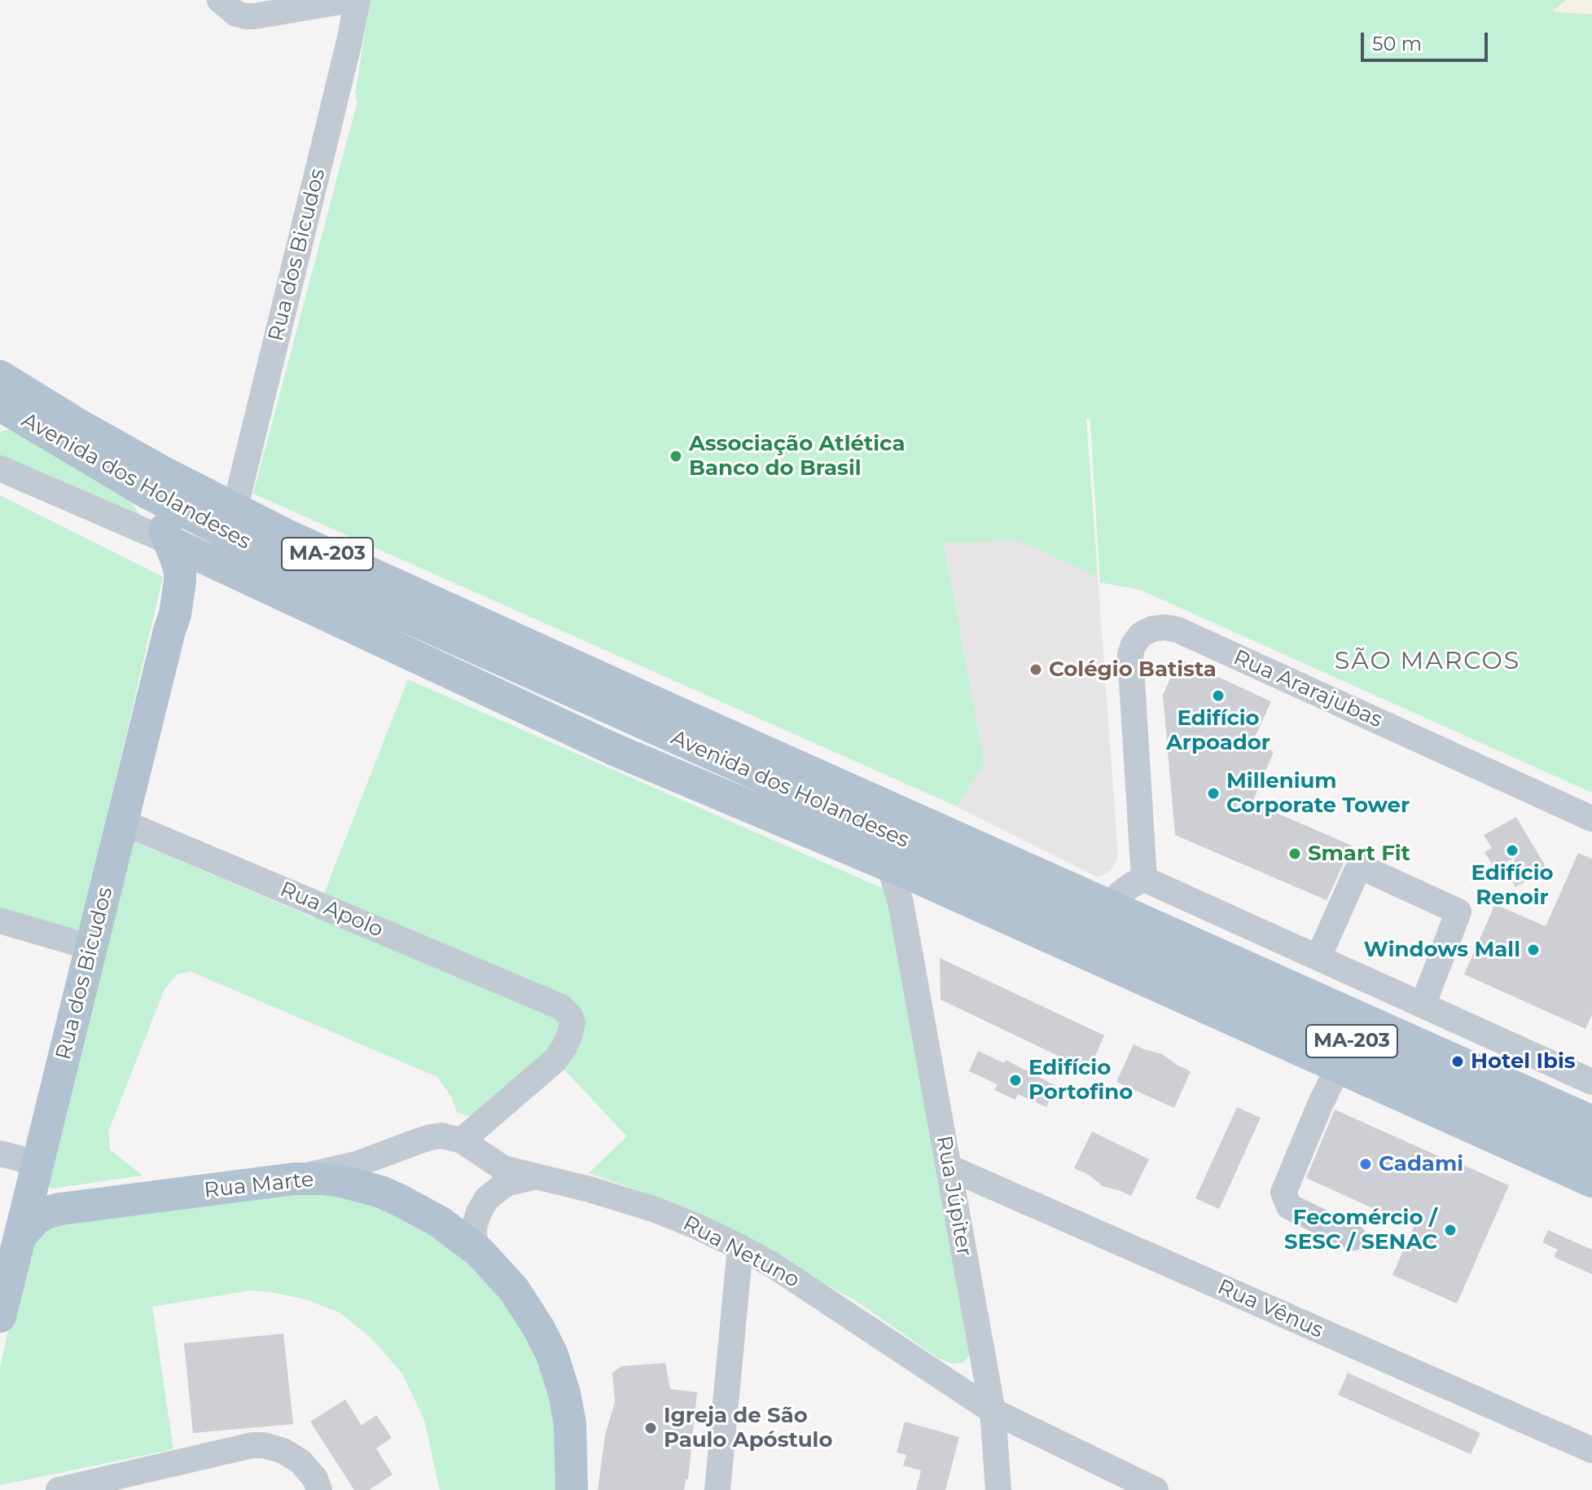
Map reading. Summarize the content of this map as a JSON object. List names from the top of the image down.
{
  "streets": {
    "main road": [
      "Rua dos Bicudos",
      "Avenida dos Holandeses",
      "MA-203",
      "Rua Marte"
    ],
    "street": [
      "Rua Ararajubas",
      "Rua Apolo",
      "Rua Júpiter",
      "Rua Netuno",
      "Rua Vênus"
    ]
  },
  "crossings": [
    ["Rua dos Bicudos", "Avenida dos Holandeses"],
    ["Rua dos Bicudos", "Rua Apolo"],
    ["Rua dos Bicudos", "Rua Marte"],
    ["Avenida dos Holandeses", "Rua Júpiter"],
    ["Rua Apolo", "Rua Netuno"],
    ["Rua Marte", "Rua Netuno"],
    ["Rua Júpiter", "Rua Netuno"],
    ["Rua Júpiter", "Rua Vênus"]
  ],
  "districts": ["SÃO MARCOS"],
  "places": [
    "Associação Atlética Banco do Brasil",
    "Colégio Batista",
    "Edifício Arpoador",
    "Millenium Corporate Tower",
    "Edifício Renoir",
    "Smart Fit",
    "Windows Mall",
    "Hotel Ibis",
    "Edifício Portofino",
    "Cadami",
    "Fecomércio / SESC / SENAC",
    "Igreja de São Paulo Apóstulo"
  ],
  "scale_bar": "50 m"
}
